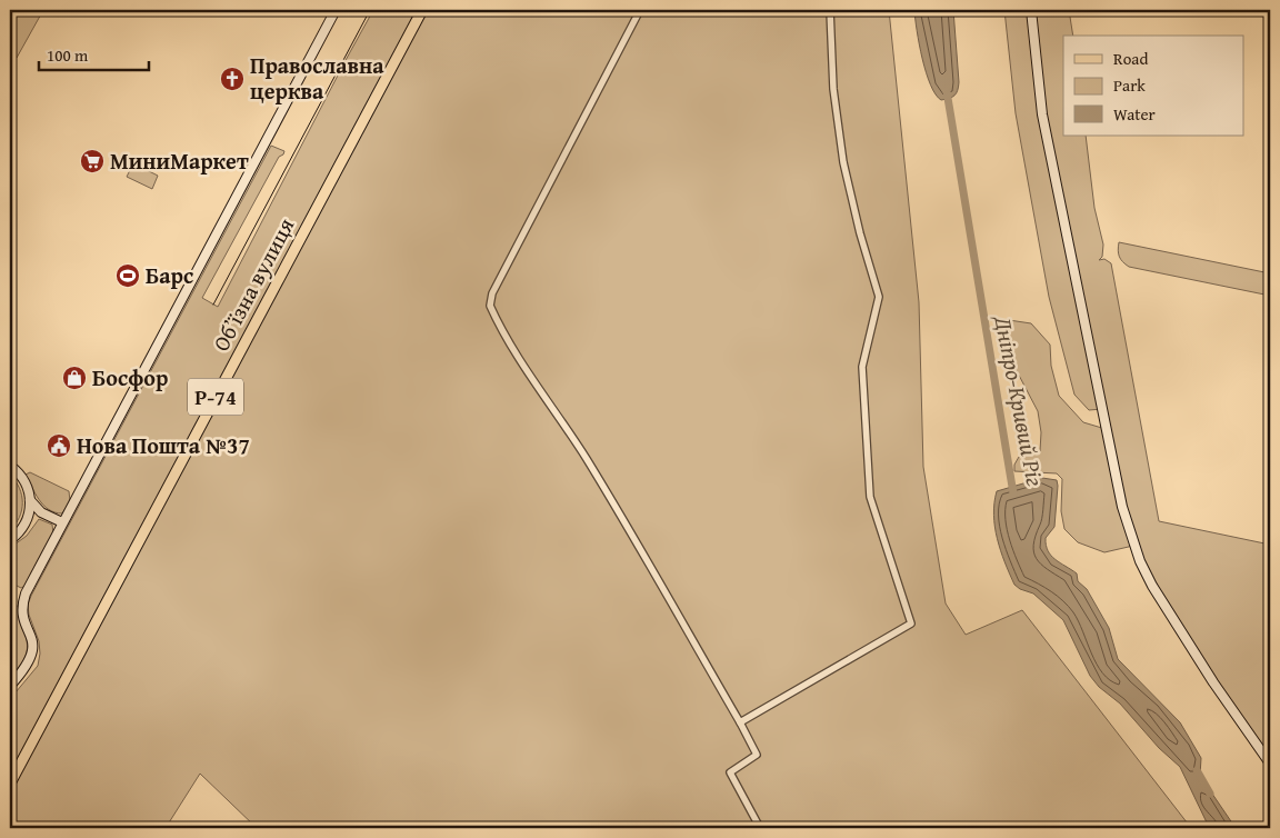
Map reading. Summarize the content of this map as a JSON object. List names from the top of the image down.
{
  "streets": {
    "main road": ["Обʼїзна вулиця", "Р-74"]
  },
  "water": ["Дніпро-Кривий Ріг"],
  "places": {
    "church": ["Православна церква"],
    "supermarket": ["МиниМаркет"],
    "sports": ["Барс"],
    "shop": ["Босфор"],
    "public building": ["Нова Пошта №37"]
  },
  "legend": ["Road", "Park", "Water"],
  "scale_bar": "100 m"
}
